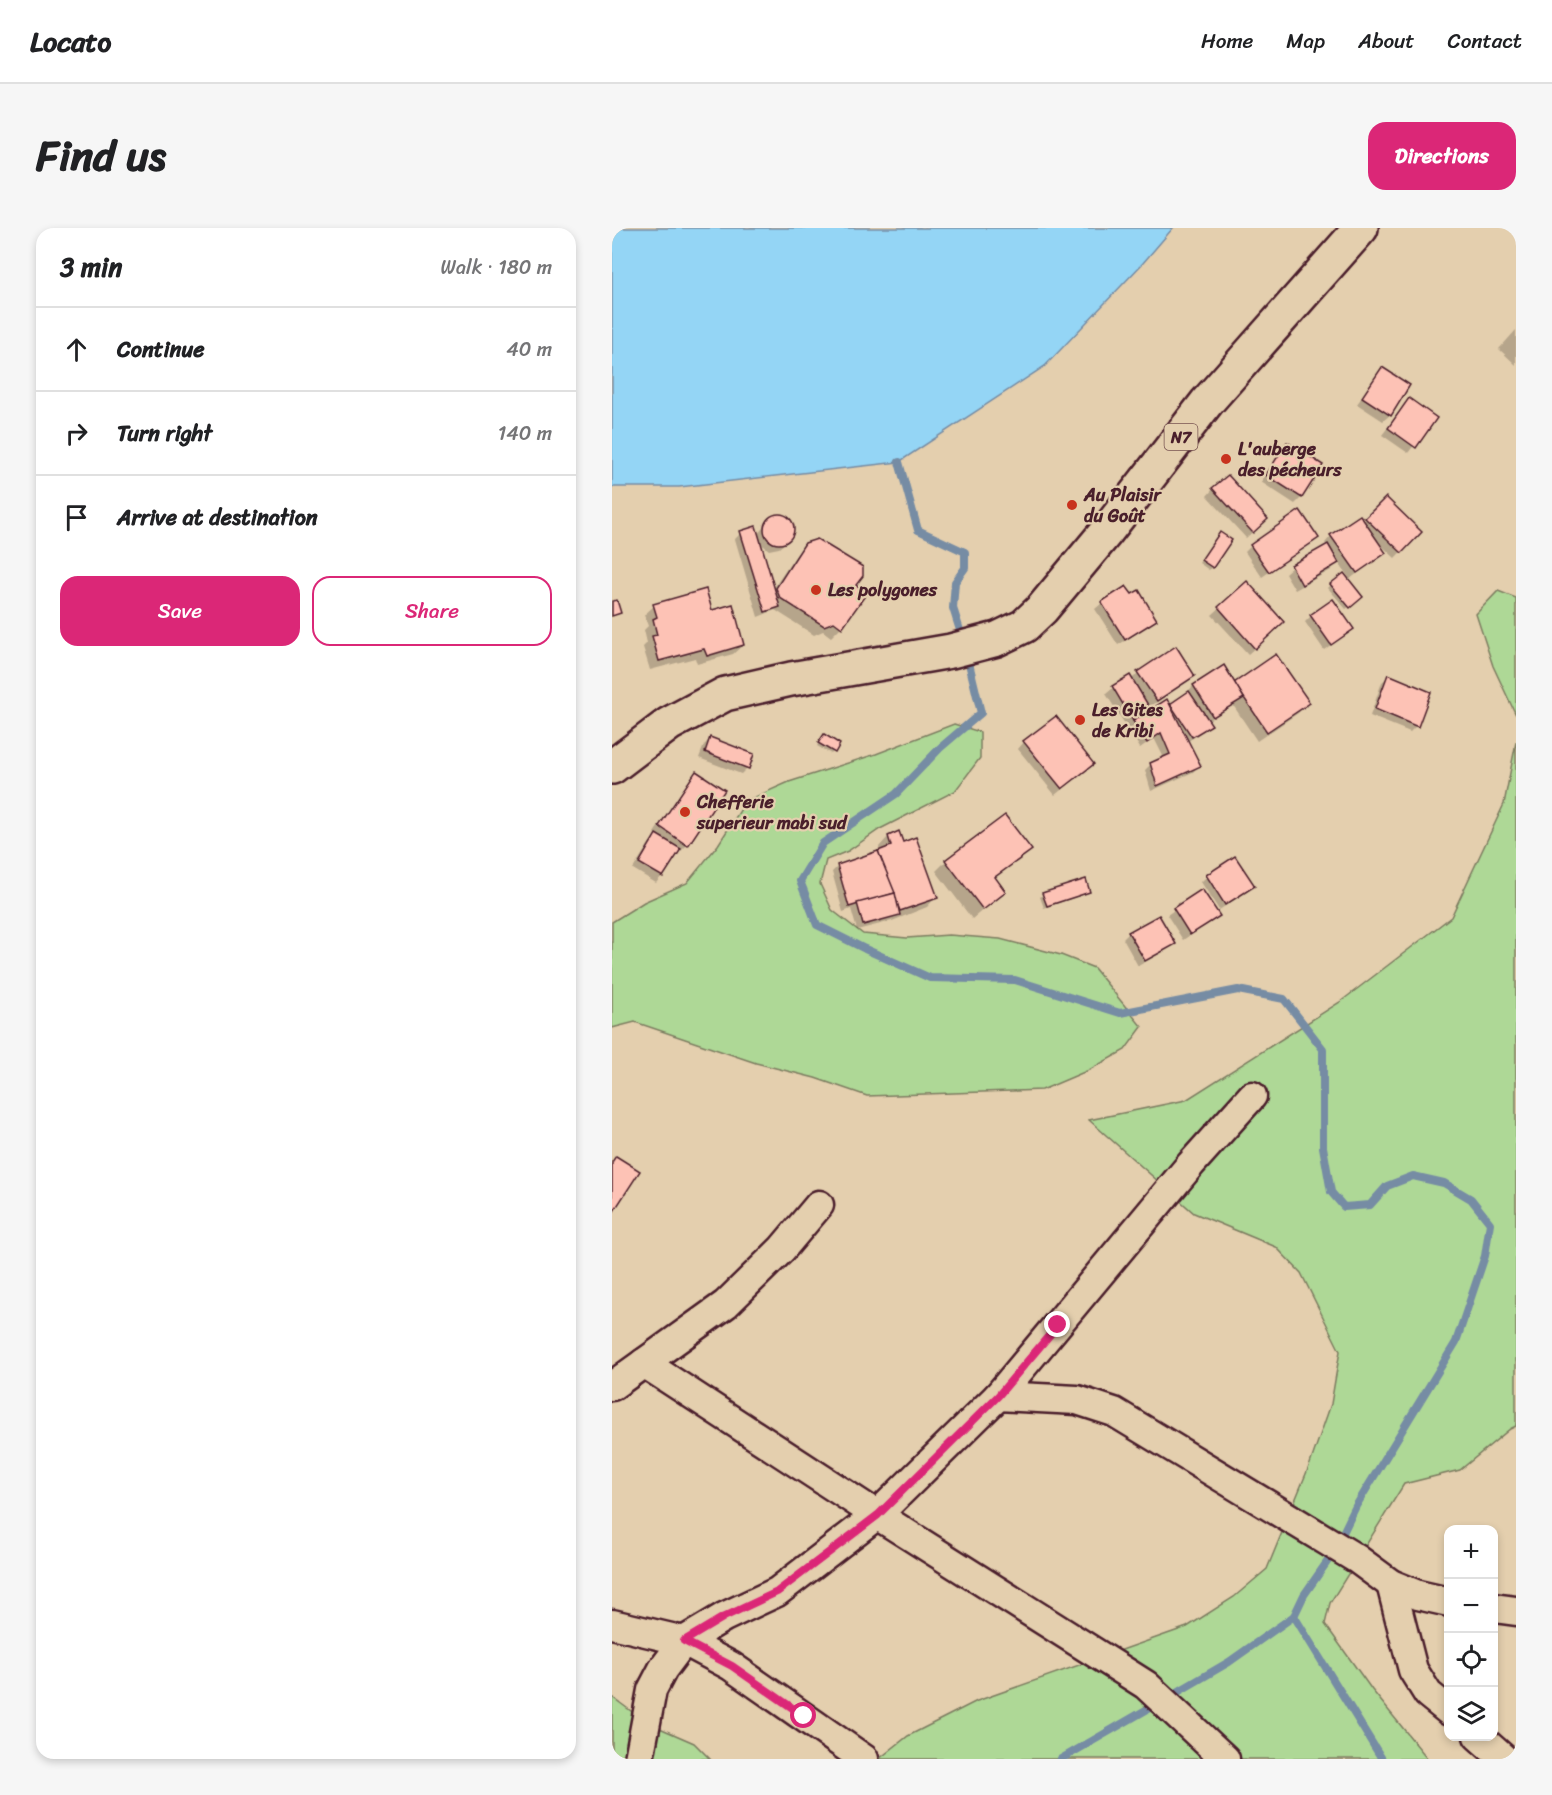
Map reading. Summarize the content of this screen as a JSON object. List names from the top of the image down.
{
  "streets": {
    "highway": ["N7"]
  },
  "places": [
    "L'auberge des pécheurs",
    "Au Plaisir du Goût",
    "Les polygones",
    "Les Gites de Kribi",
    "Chefferie superieur mabi sud"
  ],
  "page": {
    "header": "Locato",
    "nav": [
      "Home",
      "Map",
      "About",
      "Contact"
    ],
    "title": "Find us",
    "buttons": [
      "Directions",
      ["Save", "Share"]
    ],
    "heading": ["3 min", "Walk · 180 m"],
    "list": [
      ["Continue", "40 m"],
      ["Turn right", "140 m"],
      "Arrive at destination"
    ],
    "map_buttons": ["+", "−"]
  }
}
